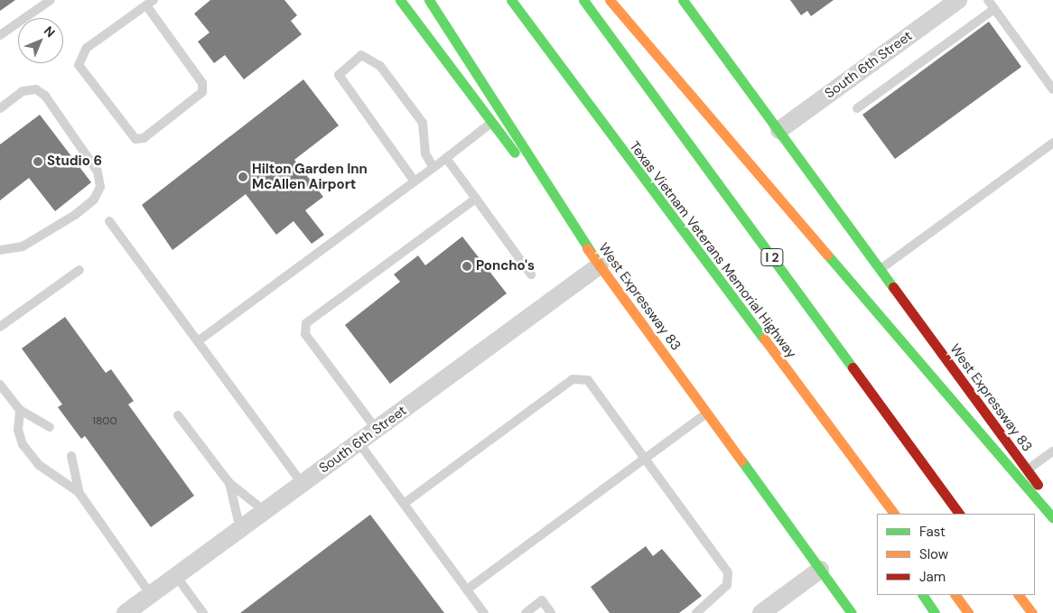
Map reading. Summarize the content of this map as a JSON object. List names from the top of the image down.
{
  "streets": {
    "main road": ["Texas Vietnam Veterans Memorial Highway", "I 2", "West Expressway 83"],
    "street": ["South 6th Street"]
  },
  "crossings": [
    ["South 6th Street", "West Expressway 83"]
  ],
  "places": ["Studio 6", "Hilton Garden Inn McAllen Airport", "Poncho's"],
  "house_numbers": ["1800"],
  "legend": ["Fast", "Slow", "Jam"],
  "north": "top right"
}
